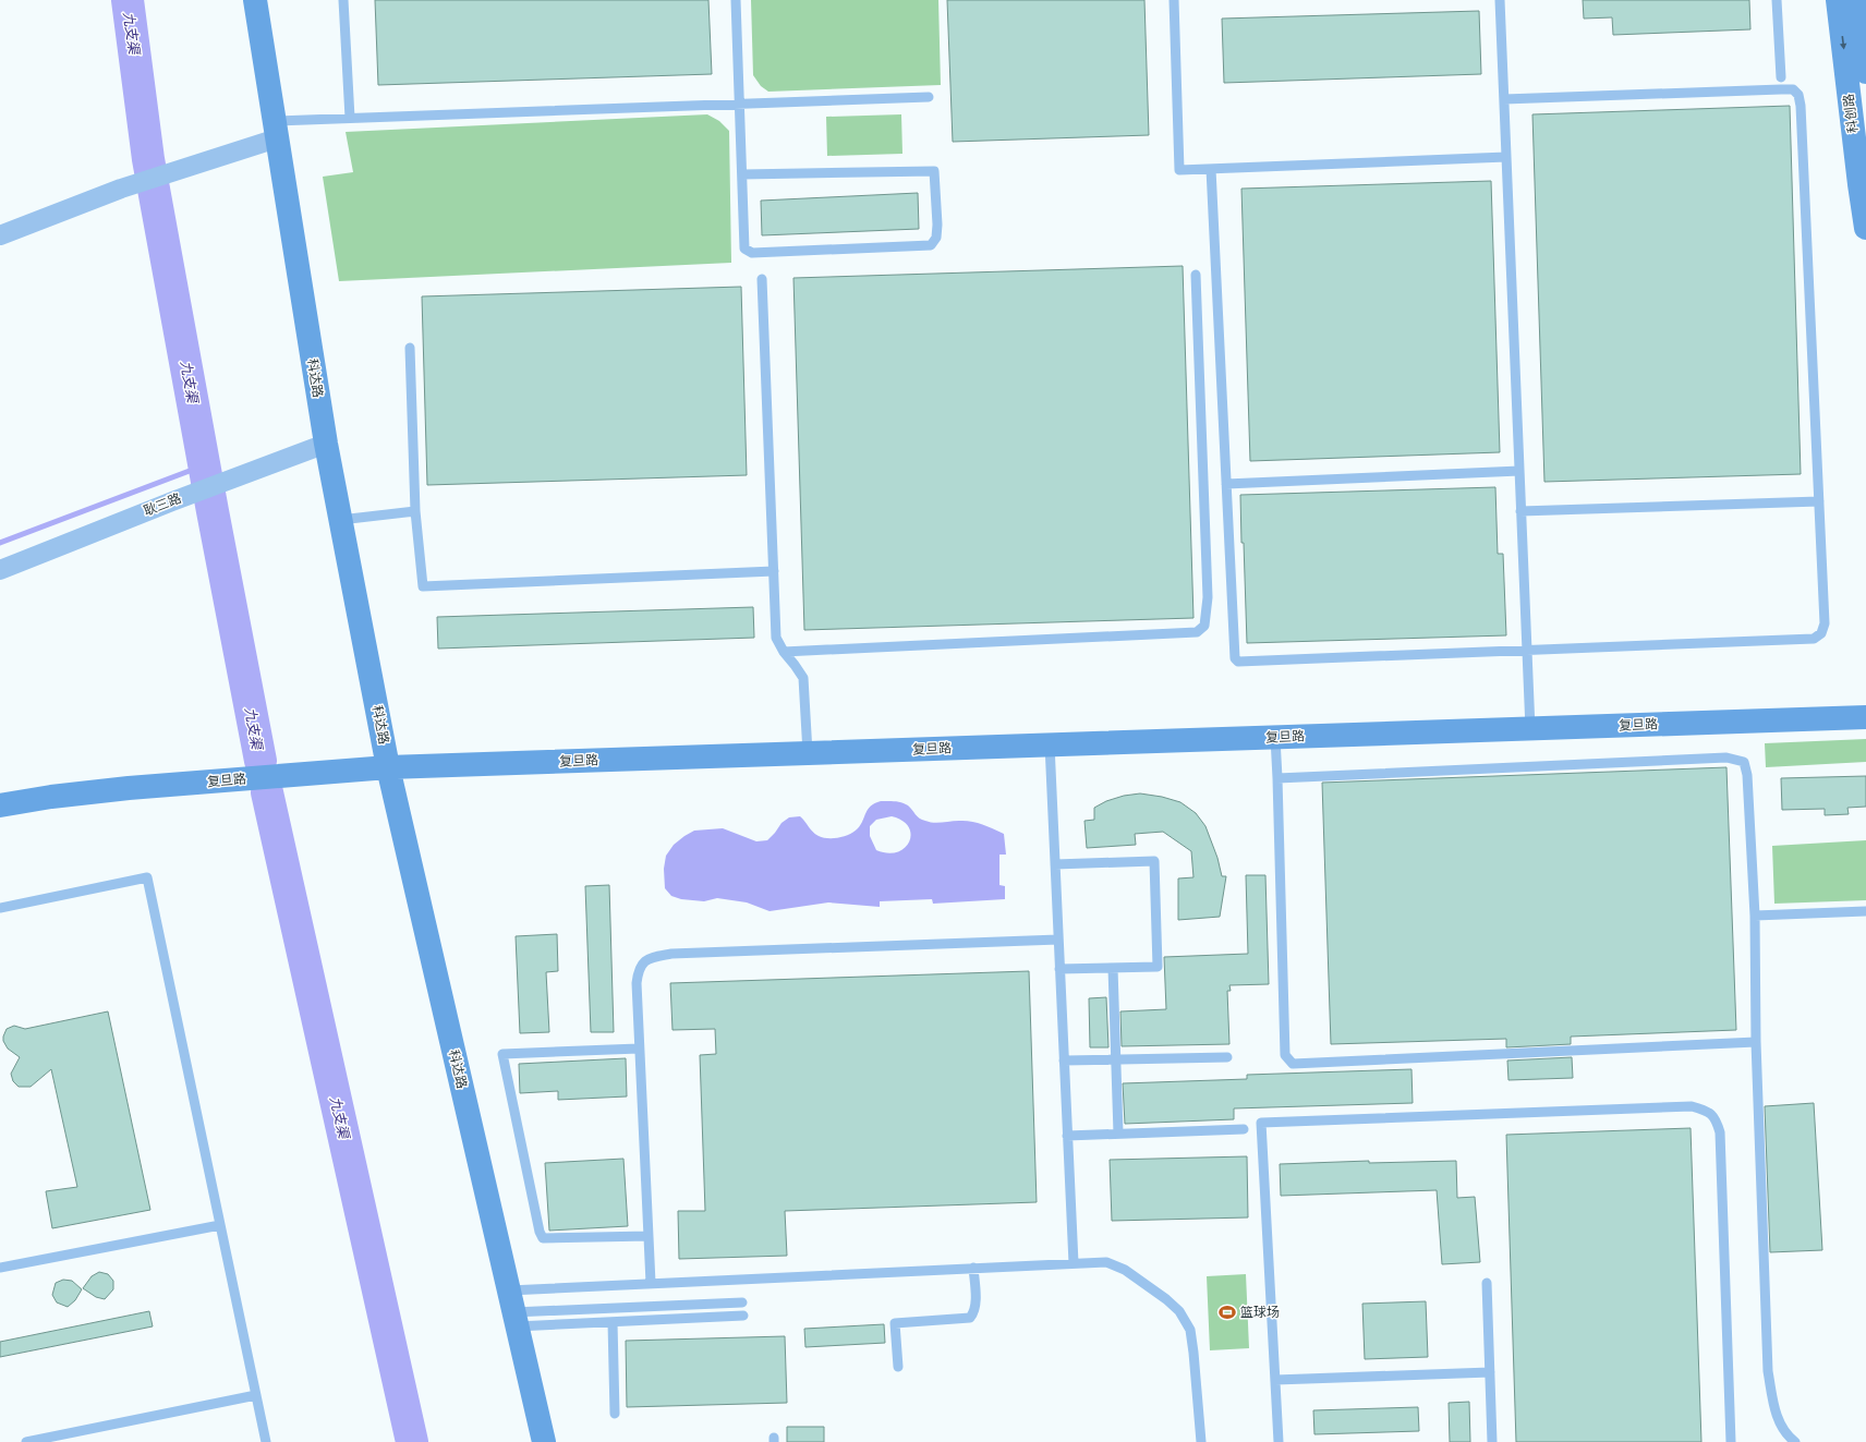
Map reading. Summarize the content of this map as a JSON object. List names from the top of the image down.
{
  "streets": {
    "street": [
      "科创路",
      "科达路",
      "耿三路",
      "复旦路"
    ]
  },
  "crossings": [
    ["科达路", "耿三路"],
    ["科达路", "复旦路"]
  ],
  "one_way": ["科创路"],
  "water": ["九支渠"],
  "places": {
    "sports": ["篮球场"]
  }
}
